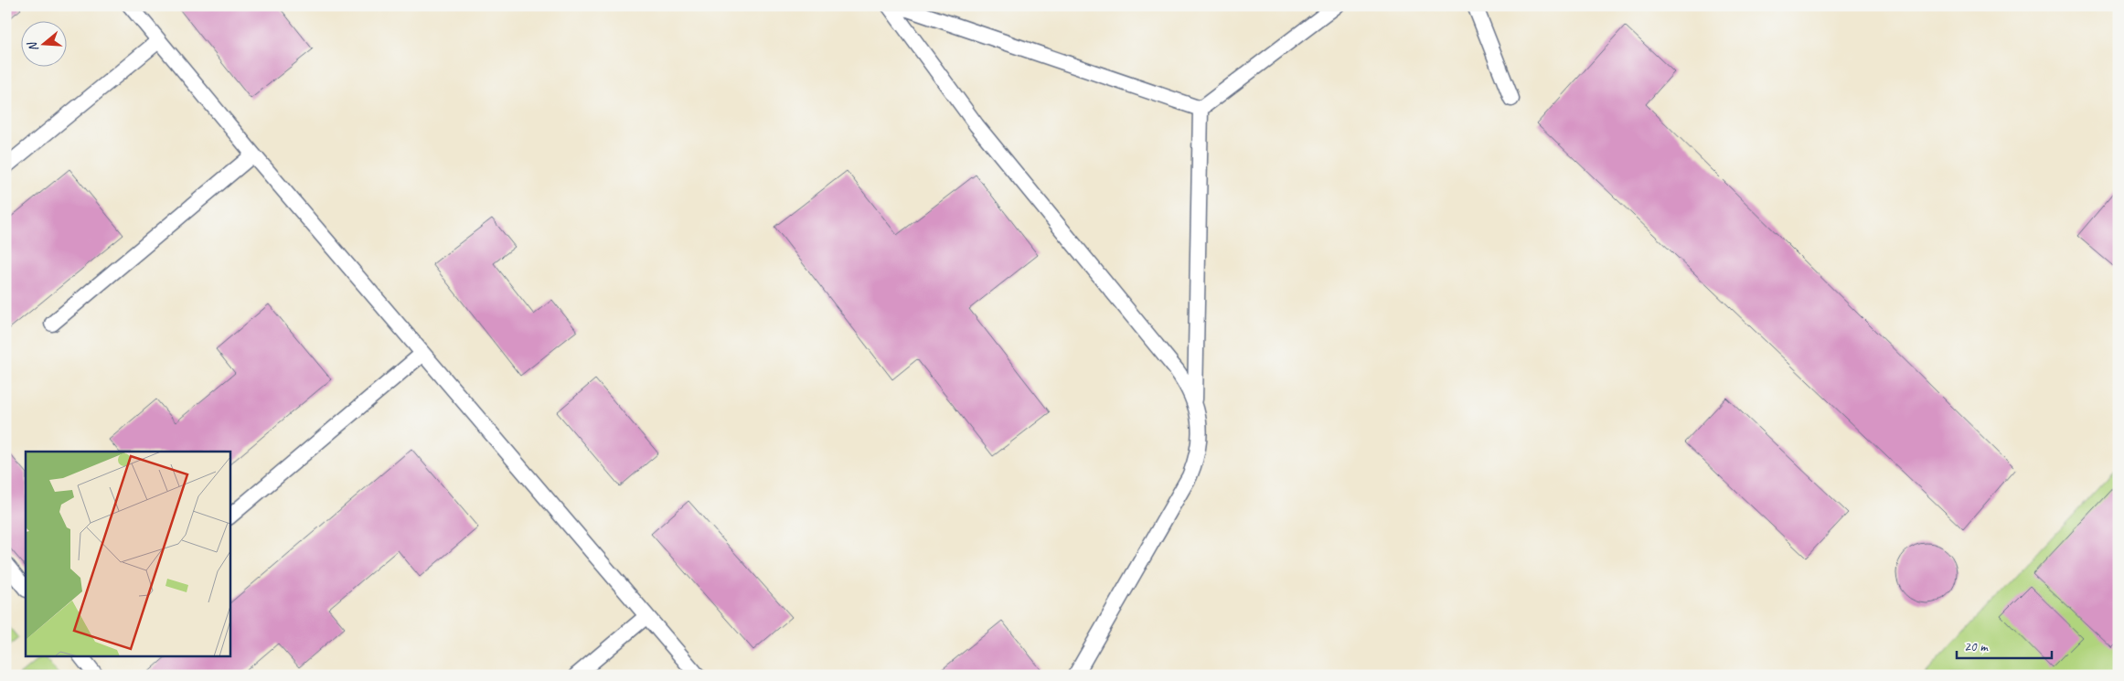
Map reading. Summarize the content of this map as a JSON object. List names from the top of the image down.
{
  "scale_bar": "20 m",
  "north": "left"
}
